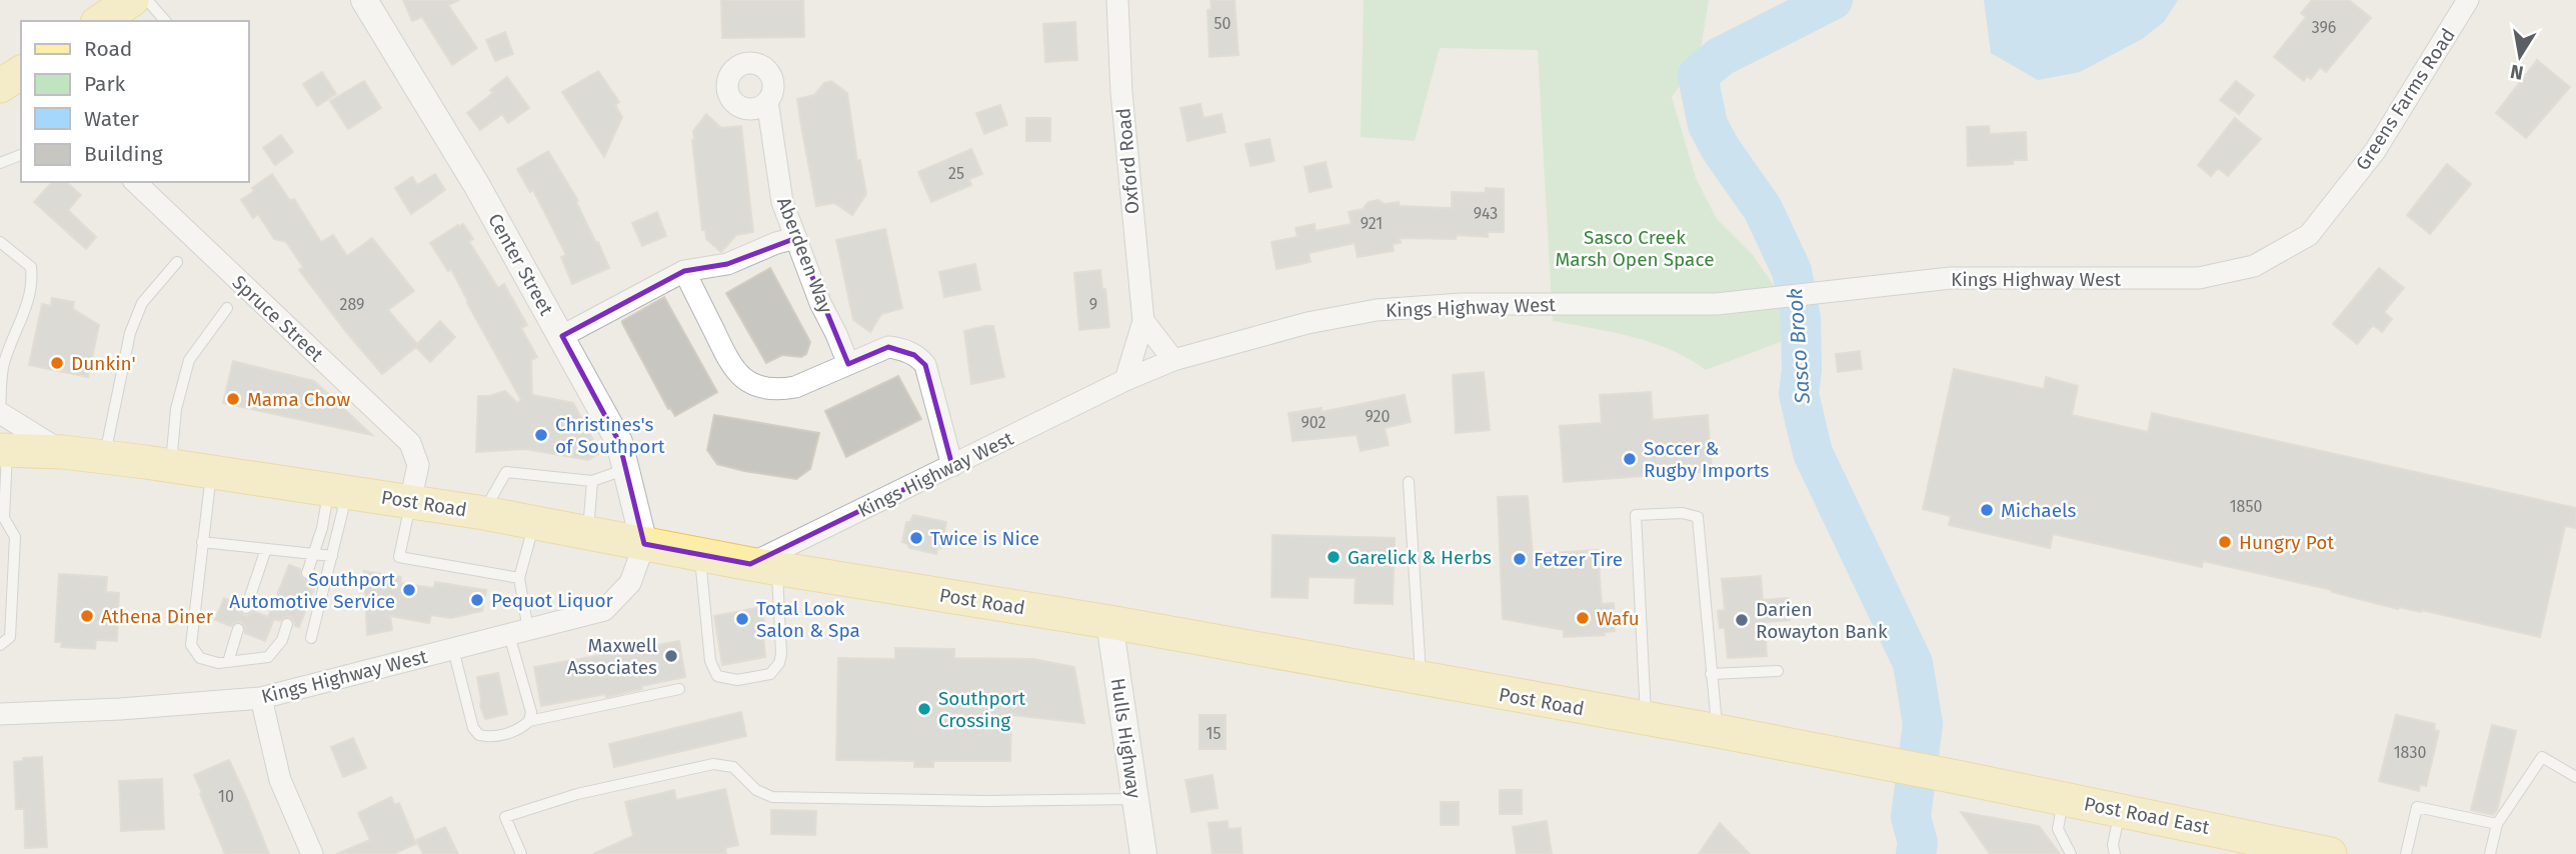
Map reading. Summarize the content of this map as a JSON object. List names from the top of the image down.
{
  "streets": {
    "main road": ["Post Road", "Post Road East"],
    "street": [
      "Greens Farms Road",
      "Oxford Road",
      "Aberdeen Way",
      "Center Street",
      "Kings Highway West",
      "Spruce Street",
      "Hulls Highway"
    ]
  },
  "crossings": [
    ["Greens Farms Road", "Kings Highway West"],
    ["Oxford Road", "Kings Highway West"],
    ["Center Street", "Kings Highway West"],
    ["Center Street", "Post Road"],
    ["Kings Highway West", "Post Road"],
    ["Spruce Street", "Post Road"],
    ["Post Road", "Hulls Highway"],
    ["Post Road", "Post Road East"]
  ],
  "water": ["Sasco Brook"],
  "parks": ["Sasco Creek Marsh Open Space"],
  "places": [
    "Dunkin'",
    "Mama Chow",
    "Christines's of Southport",
    "Soccer & Rugby Imports",
    "Michaels",
    "Twice is Nice",
    "Hungry Pot",
    "Garelick & Herbs",
    "Fetzer Tire",
    "Southport Automotive Service",
    "Pequot Liquor",
    "Athena Diner",
    "Wafu",
    "Total Look Salon & Spa",
    "Darien Rowayton Bank",
    "Maxwell Associates",
    "Southport Crossing"
  ],
  "house_numbers": [
    "50",
    "396",
    "25",
    "943",
    "921",
    "289",
    "9",
    "920",
    "902",
    "1850",
    "15",
    "1830",
    "10"
  ],
  "legend": [
    "Road",
    "Park",
    "Water",
    "Building"
  ],
  "north": "bottom"
}
